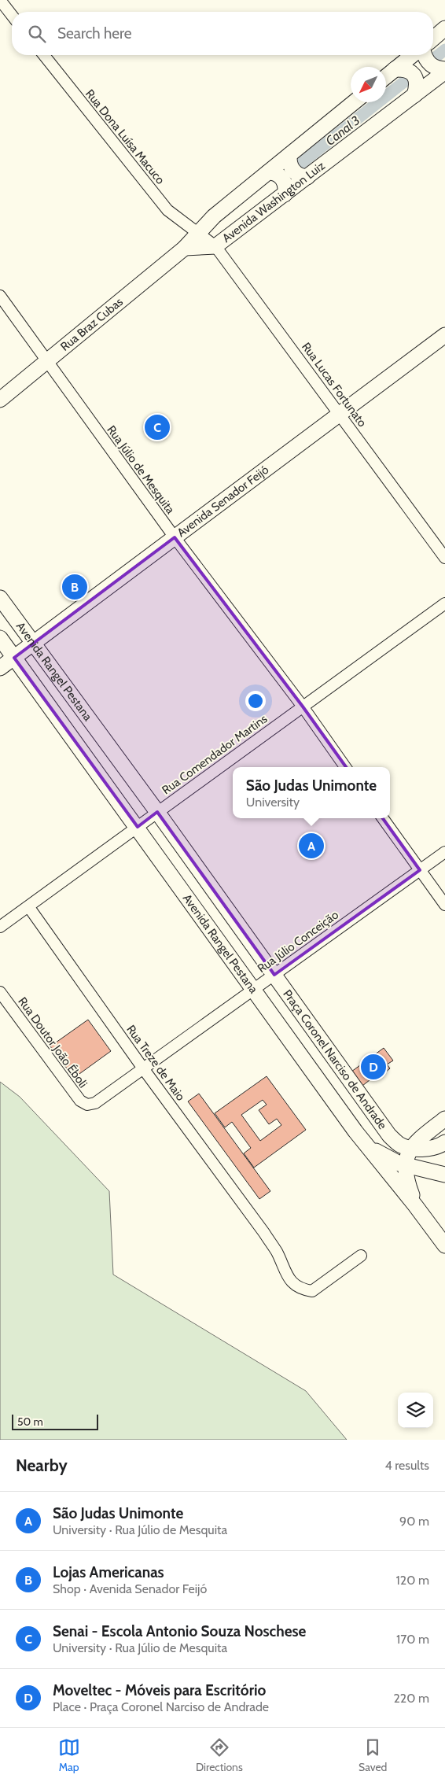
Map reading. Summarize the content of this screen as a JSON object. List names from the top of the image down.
{
  "streets": {
    "main road": [
      "Avenida Washington Luiz",
      "Rua Braz Cubas",
      "Avenida Senador Feijó",
      "Avenida Rangel Pestana",
      "Praça Coronel Narciso de Andrade"
    ],
    "street": [
      "Rua Dona Luísa Macuco",
      "Rua Lucas Fortunato",
      "Rua Júlio de Mesquita",
      "Rua Comendador Martins",
      "Rua Júlio Conceição",
      "Rua Doutor João Éboli",
      "Rua Treze de Maio"
    ]
  },
  "crossings": [
    ["Rua Dona Luísa Macuco", "Avenida Washington Luiz"],
    ["Rua Dona Luísa Macuco", "Rua Braz Cubas"],
    ["Rua Dona Luísa Macuco", "Rua Lucas Fortunato"],
    ["Avenida Washington Luiz", "Rua Braz Cubas"],
    ["Avenida Washington Luiz", "Rua Lucas Fortunato"],
    ["Rua Braz Cubas", "Rua Lucas Fortunato"],
    ["Rua Braz Cubas", "Rua Júlio de Mesquita"],
    ["Rua Lucas Fortunato", "Avenida Senador Feijó"],
    ["Rua Júlio de Mesquita", "Avenida Senador Feijó"],
    ["Rua Júlio de Mesquita", "Rua Comendador Martins"],
    ["Avenida Senador Feijó", "Avenida Rangel Pestana"],
    ["Avenida Rangel Pestana", "Rua Comendador Martins"],
    ["Avenida Rangel Pestana", "Rua Júlio Conceição"],
    ["Avenida Rangel Pestana", "Praça Coronel Narciso de Andrade"],
    ["Rua Comendador Martins", "Rua Treze de Maio"],
    ["Rua Júlio Conceição", "Rua Doutor João Éboli"],
    ["Rua Júlio Conceição", "Praça Coronel Narciso de Andrade"],
    ["Rua Júlio Conceição", "Rua Treze de Maio"]
  ],
  "water": ["Canal 3"],
  "scale_bar": "50 m",
  "north": "bottom left",
  "page": {
    "search": "Search here",
    "pins": [
      "C",
      "B",
      "A",
      "D"
    ],
    "popup": ["São Judas Unimonte", "University"],
    "scale": "50 m",
    "heading": ["Nearby", "4 results"],
    "list": [
      {
        "mark": "A",
        "name": "São Judas Unimonte",
        "note": "University · Rua Júlio de Mesquita",
        "value": "90 m"
      },
      {
        "mark": "B",
        "name": "Lojas Americanas",
        "note": "Shop · Avenida Senador Feijó",
        "value": "120 m"
      },
      {
        "mark": "C",
        "name": "Senai - Escola Antonio Souza Noschese",
        "note": "University · Rua Júlio de Mesquita",
        "value": "170 m"
      },
      {
        "mark": "D",
        "name": "Moveltec - Móveis para Escritório",
        "note": "Place · Praça Coronel Narciso de Andrade",
        "value": "220 m"
      }
    ],
    "nav": ["Map", "Directions", "Saved"]
  }
}
